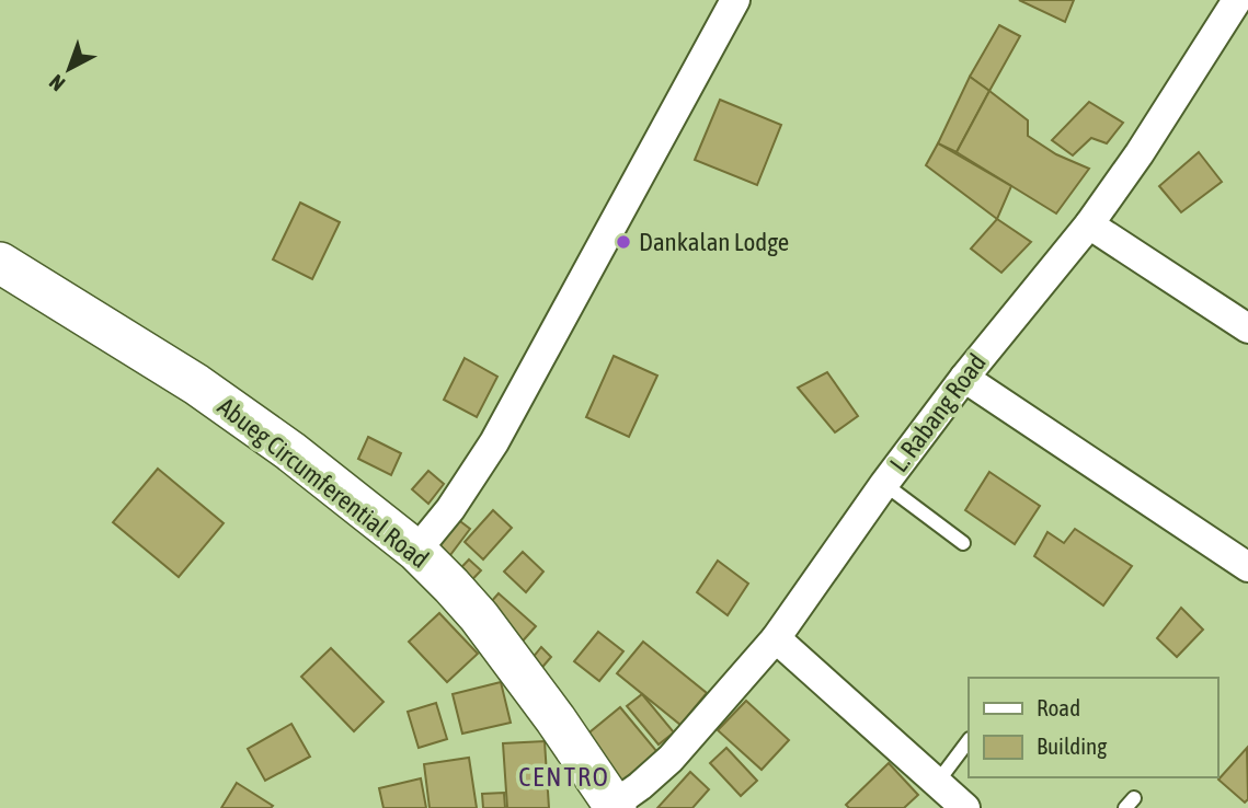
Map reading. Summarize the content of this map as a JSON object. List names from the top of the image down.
{
  "streets": {
    "street": ["L. Rabang Road", "Abueg Circumferential Road"]
  },
  "crossings": [
    ["L. Rabang Road", "Abueg Circumferential Road"]
  ],
  "districts": ["CENTRO"],
  "places": ["Dankalan Lodge"],
  "legend": ["Road", "Building"],
  "north": "bottom left"
}
